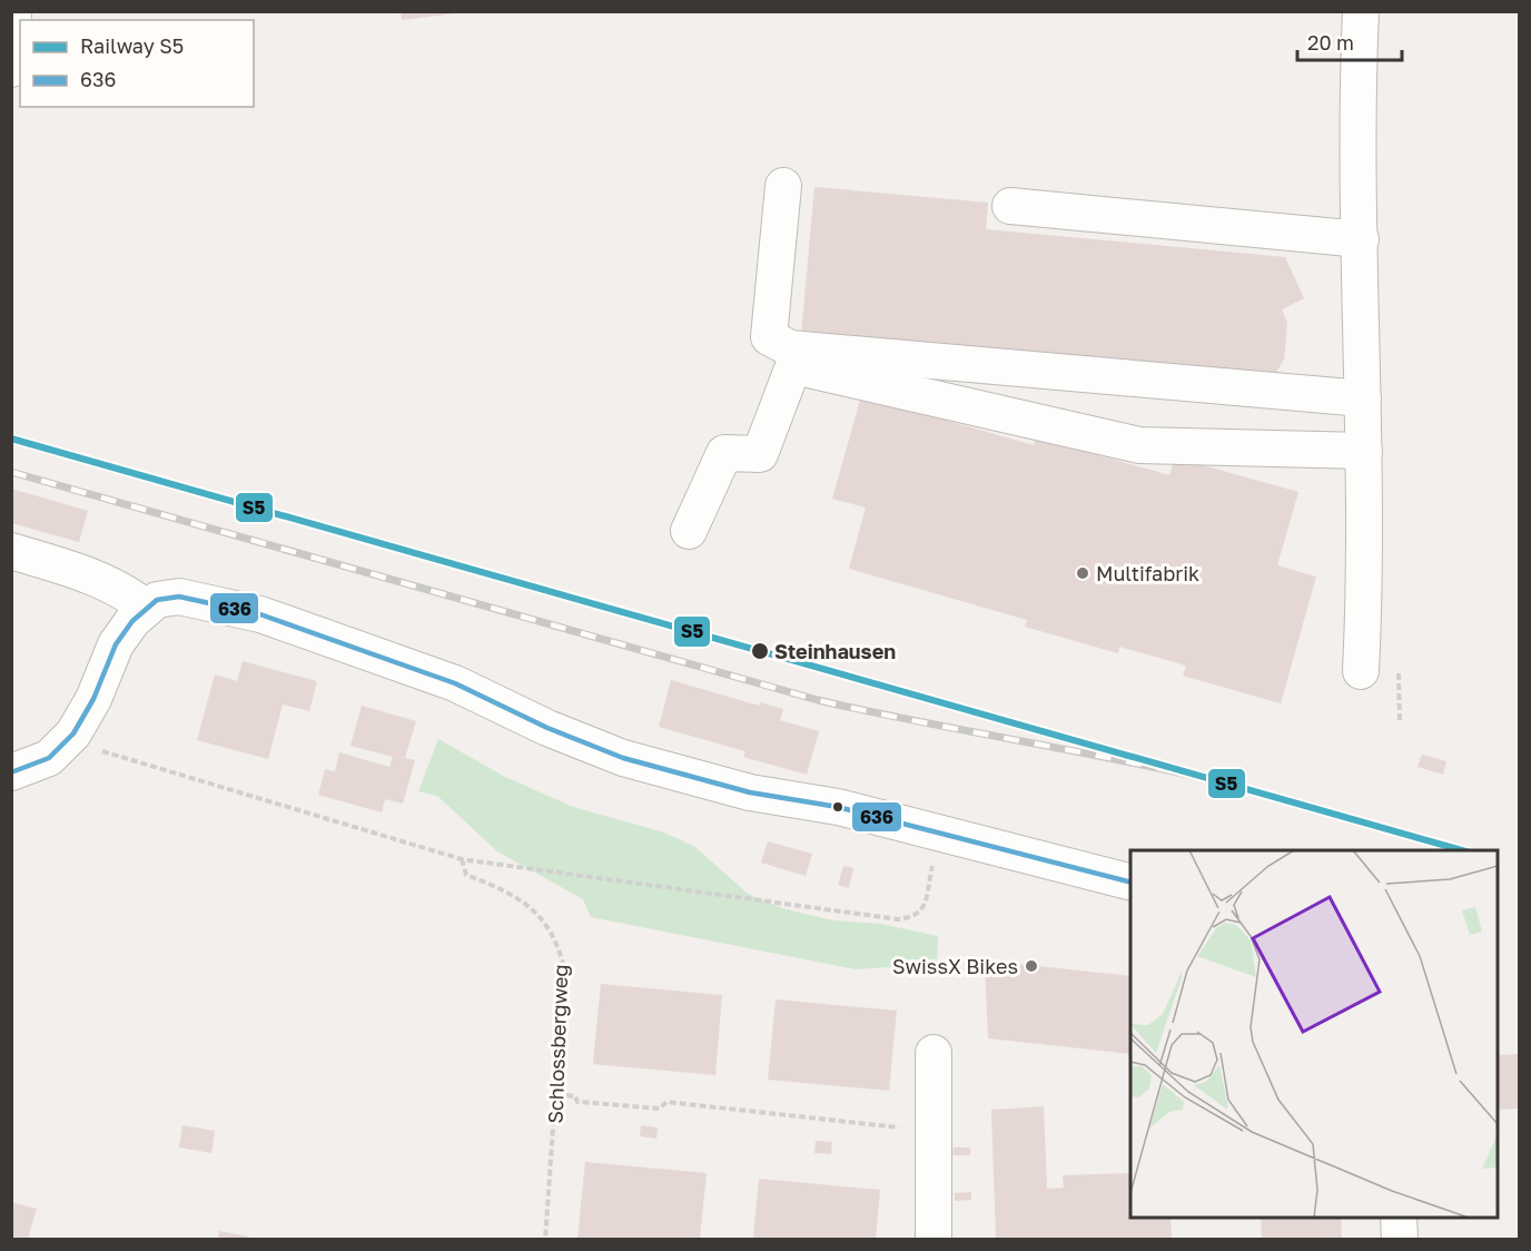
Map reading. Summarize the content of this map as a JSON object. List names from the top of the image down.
{
  "streets": {
    "path": ["Schlossbergweg"]
  },
  "places": ["Multifabrik", "Steinhausen", "SwissX Bikes"],
  "lines": ["rail line S5", "transit line 636"],
  "legend": ["Railway S5", "636"],
  "scale_bar": "20 m"
}
